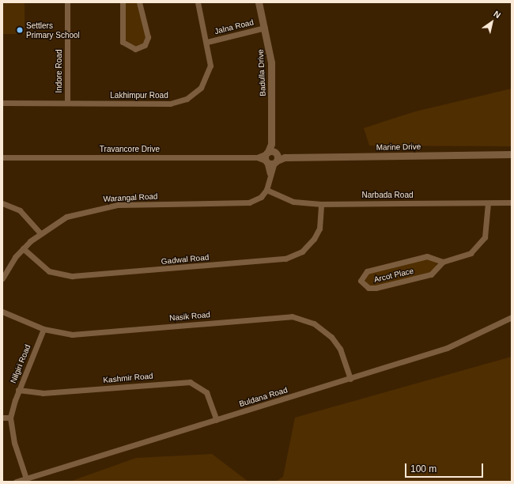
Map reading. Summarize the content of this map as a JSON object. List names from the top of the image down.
{
  "streets": {
    "street": [
      "Jalna Road",
      "Indore Road",
      "Badulla Drive",
      "Lakhimpur Road",
      "Marine Drive",
      "Travancore Drive",
      "Narbada Road",
      "Warangal Road",
      "Gadwal Road",
      "Arcot Place",
      "Nasik Road",
      "Nilgiri Road",
      "Kashmir Road",
      "Buldana Road"
    ]
  },
  "crossings": [
    ["Jalna Road", "Badulla Drive"],
    ["Jalna Road", "Lakhimpur Road"],
    ["Indore Road", "Lakhimpur Road"],
    ["Badulla Drive", "Marine Drive"],
    ["Badulla Drive", "Travancore Drive"],
    ["Marine Drive", "Travancore Drive"],
    ["Narbada Road", "Warangal Road"],
    ["Narbada Road", "Gadwal Road"],
    ["Narbada Road", "Arcot Place"],
    ["Warangal Road", "Gadwal Road"],
    ["Nasik Road", "Nilgiri Road"],
    ["Nasik Road", "Buldana Road"],
    ["Nilgiri Road", "Kashmir Road"],
    ["Nilgiri Road", "Buldana Road"],
    ["Kashmir Road", "Buldana Road"]
  ],
  "places": ["Settlers Primary School"],
  "scale_bar": "100 m",
  "north": "top right"
}
